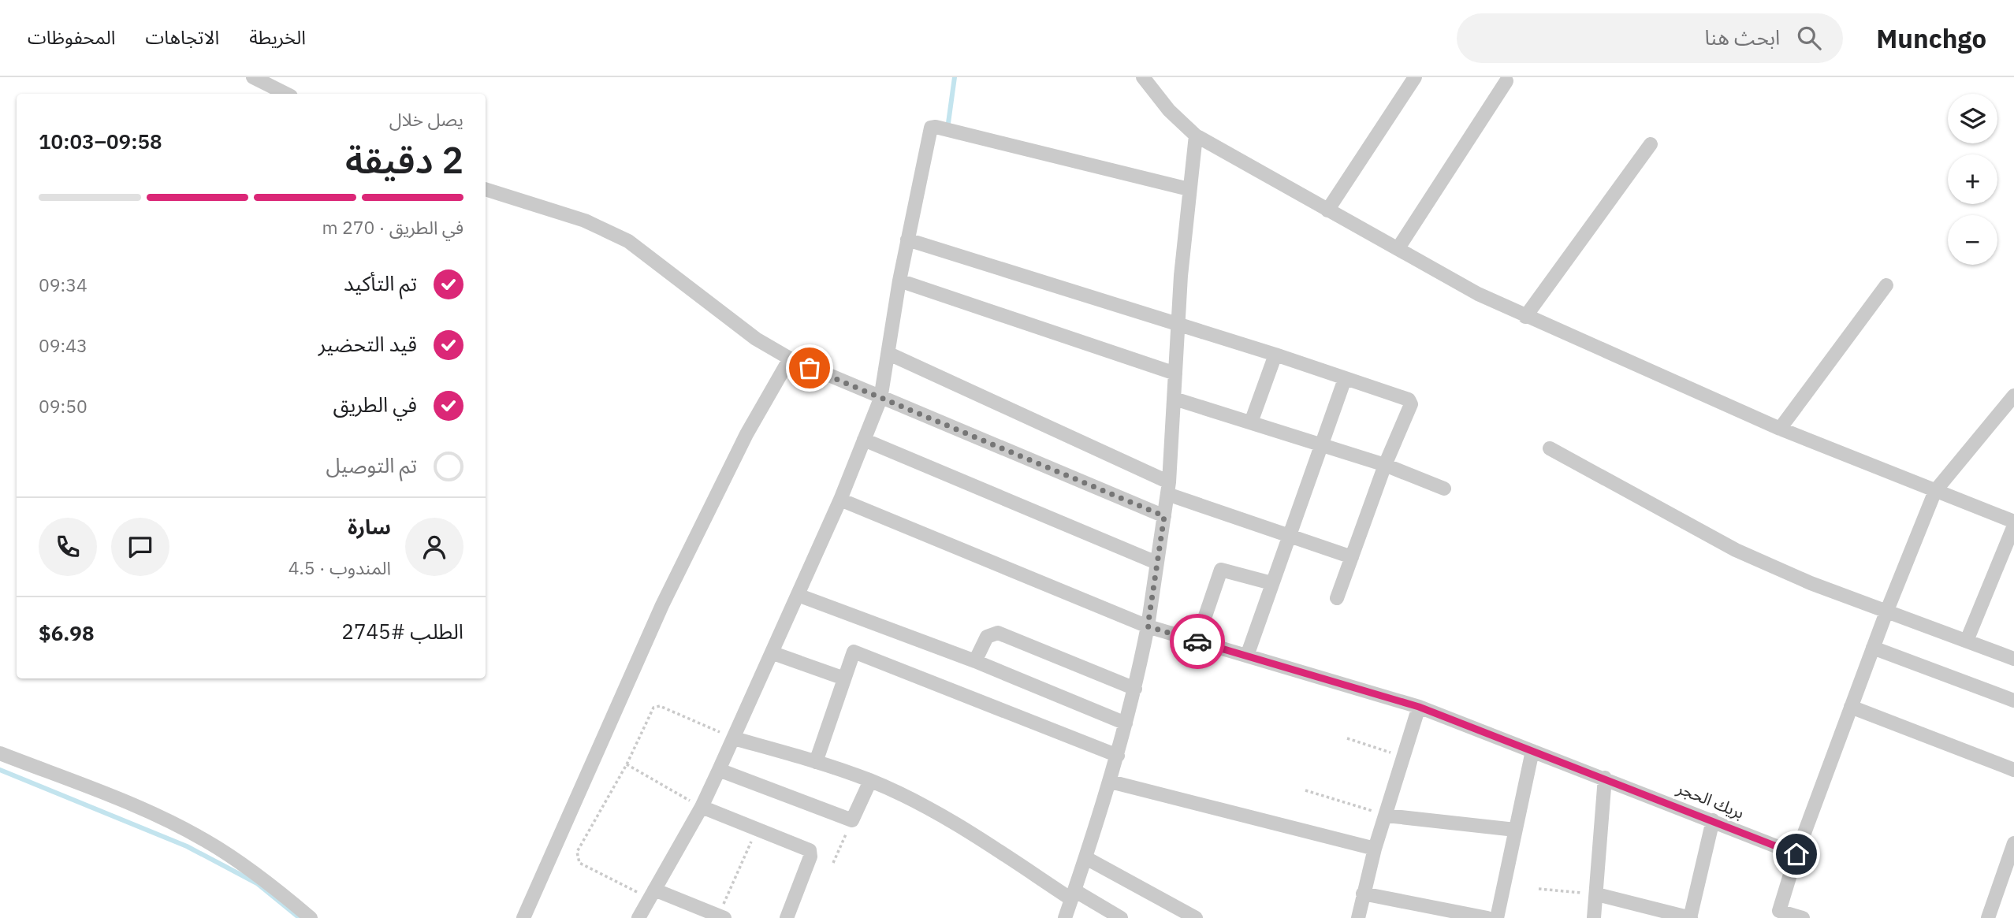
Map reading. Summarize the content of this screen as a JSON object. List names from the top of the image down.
{
  "streets": {
    "street": ["بريك الحجر"]
  },
  "page": {
    "header": "Munchgo",
    "search": "ابحث هنا",
    "nav": ["الخريطة", "الاتجاهات", "المحفوظات"],
    "map_buttons": ["+", "−"],
    "heading": ["2 دقيقة", "يصل خلال", "09:58–10:03"],
    "panel": [
      "سارة",
      "المندوب · 4.5",
      "الطلب #2745",
      "$6.98"
    ],
    "bar": "في الطريق · 270 m",
    "list": [
      ["تم التأكيد", "09:34"],
      ["قيد التحضير", "09:43"],
      ["في الطريق", "09:50"],
      "تم التوصيل"
    ]
  }
}
